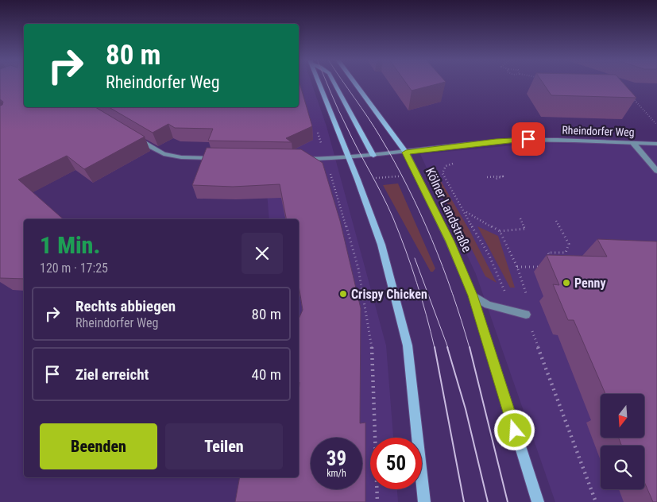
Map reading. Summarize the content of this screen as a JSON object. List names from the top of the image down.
{
  "streets": {
    "main road": ["Kölner Landstraße"],
    "street": ["Rheindorfer Weg"]
  },
  "crossings": [
    ["Rheindorfer Weg", "Kölner Landstraße"]
  ],
  "places": ["Penny", "Crispy Chicken"],
  "north": "bottom",
  "page": {
    "turn": ["80 m", "Rheindorfer Weg"],
    "heading": ["1 Min.", "120 m · 17:25"],
    "list": [
      {
        "name": "Rechts abbiegen",
        "note": "Rheindorfer Weg",
        "value": "80 m"
      },
      {
        "name": "Ziel erreicht",
        "value": "40 m"
      }
    ],
    "buttons": ["Beenden", "Teilen"],
    "speed": "39 km/h",
    "limit": "50"
  }
}
